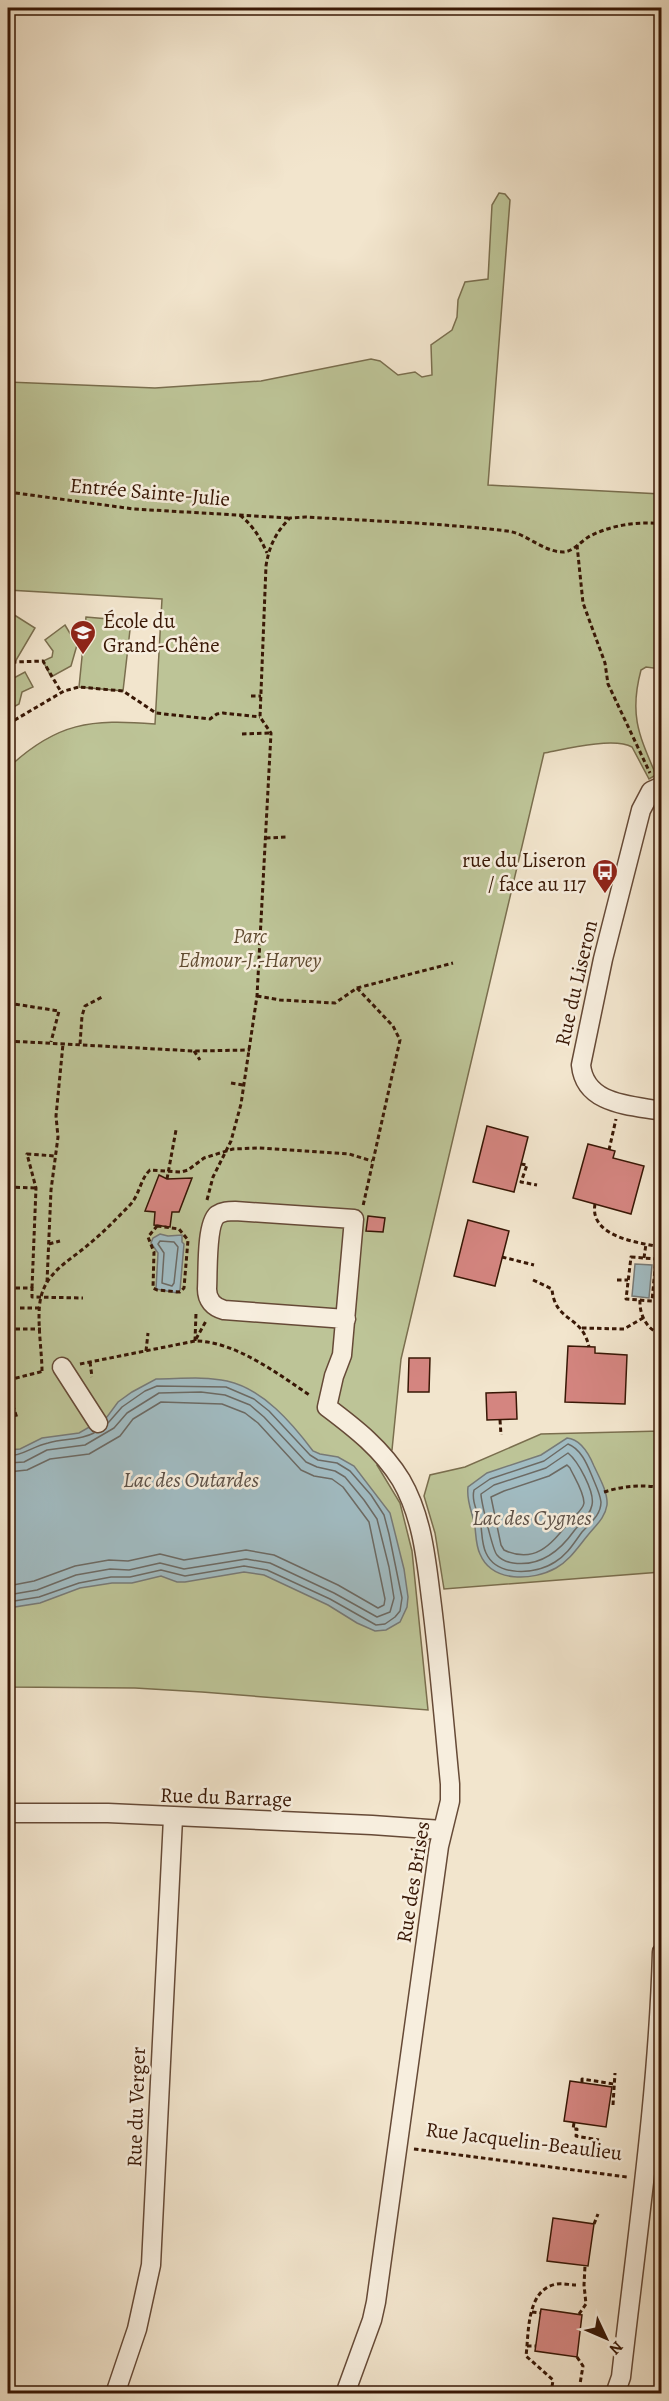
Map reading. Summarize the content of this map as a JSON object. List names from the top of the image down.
{
  "streets": {
    "street": [
      "Rue du Liseron",
      "Rue du Barrage",
      "Rue des Brises",
      "Rue du Verger"
    ],
    "path": ["Entrée Sainte-Julie", "Rue Jacquelin-Beaulieu"]
  },
  "crossings": [
    ["Rue du Barrage", "Rue des Brises"],
    ["Rue du Barrage", "Rue du Verger"]
  ],
  "water": ["Lac des Outardes", "Lac des Cygnes"],
  "parks": ["Parc Edmour-J.-Harvey"],
  "places": {
    "school or university": ["École du Grand-Chêne"],
    "bus stop": ["rue du Liseron / face au 117"]
  },
  "north": "bottom right"
}
